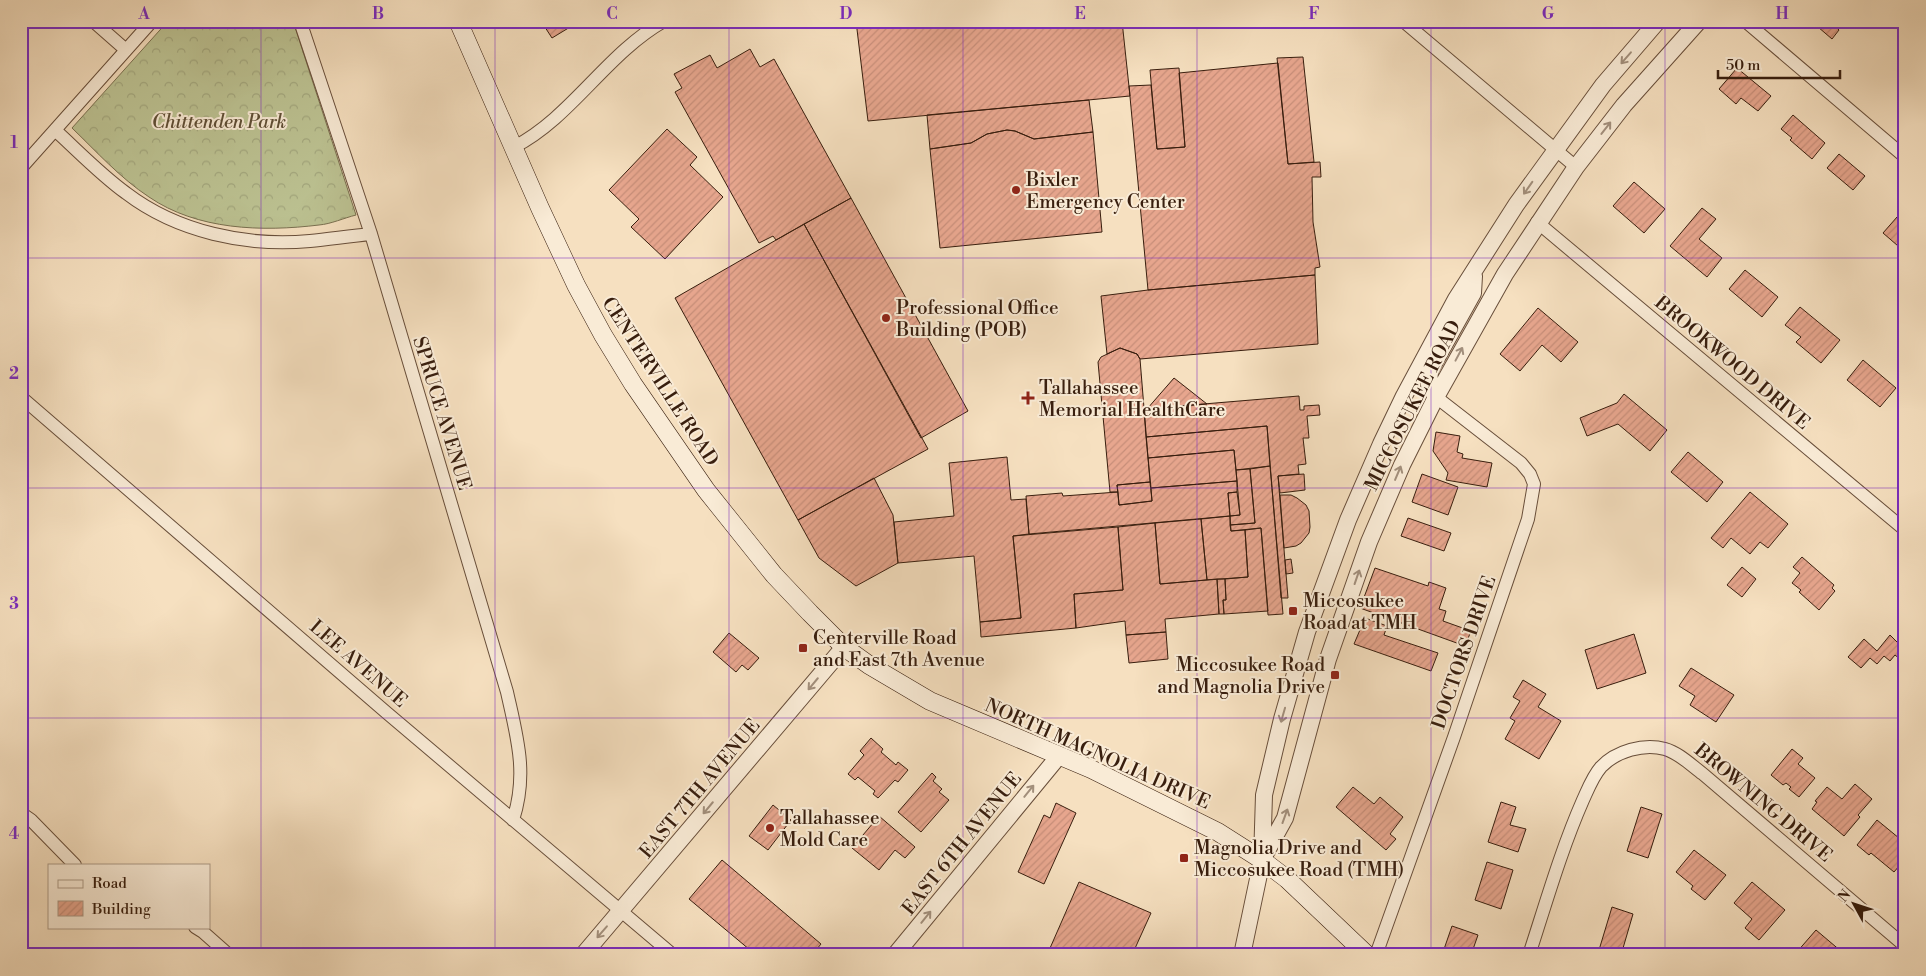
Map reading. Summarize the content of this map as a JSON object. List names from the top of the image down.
{
  "streets": {
    "main road": ["CENTERVILLE ROAD", "NORTH MAGNOLIA DRIVE"],
    "street": [
      "BROOKWOOD DRIVE",
      "MICCOSUKEE ROAD",
      "SPRUCE AVENUE",
      "DOCTORS DRIVE",
      "LEE AVENUE",
      "EAST 7TH AVENUE",
      "BROWNING DRIVE",
      "EAST 6TH AVENUE"
    ]
  },
  "crossings": [
    ["BROOKWOOD DRIVE", "MICCOSUKEE ROAD"],
    ["CENTERVILLE ROAD", "NORTH MAGNOLIA DRIVE"],
    ["CENTERVILLE ROAD", "EAST 7TH AVENUE"],
    ["MICCOSUKEE ROAD", "DOCTORS DRIVE"],
    ["MICCOSUKEE ROAD", "NORTH MAGNOLIA DRIVE"],
    ["SPRUCE AVENUE", "LEE AVENUE"],
    ["LEE AVENUE", "EAST 7TH AVENUE"],
    ["NORTH MAGNOLIA DRIVE", "EAST 7TH AVENUE"],
    ["NORTH MAGNOLIA DRIVE", "EAST 6TH AVENUE"]
  ],
  "one_way": ["EAST 7TH AVENUE", "EAST 6TH AVENUE"],
  "parks": ["Chittenden Park"],
  "places": {
    "other": ["Bixler Emergency Center", "Professional Office Building (POB)", "Tallahassee Mold Care"],
    "health": ["Tallahassee Memorial HealthCare"],
    "transit": [
      "Miccosukee Road at TMH",
      "Centerville Road and East 7th Avenue",
      "Miccosukee Road and Magnolia Drive",
      "Magnolia Drive and Miccosukee Road (TMH)"
    ]
  },
  "legend": ["Road", "Building"],
  "scale_bar": "50 m",
  "north": "top left",
  "grid": {
    "columns": [
      "A",
      "B",
      "C",
      "D",
      "E",
      "F",
      "G",
      "H"
    ],
    "rows": [
      "1",
      "2",
      "3",
      "4"
    ]
  }
}
